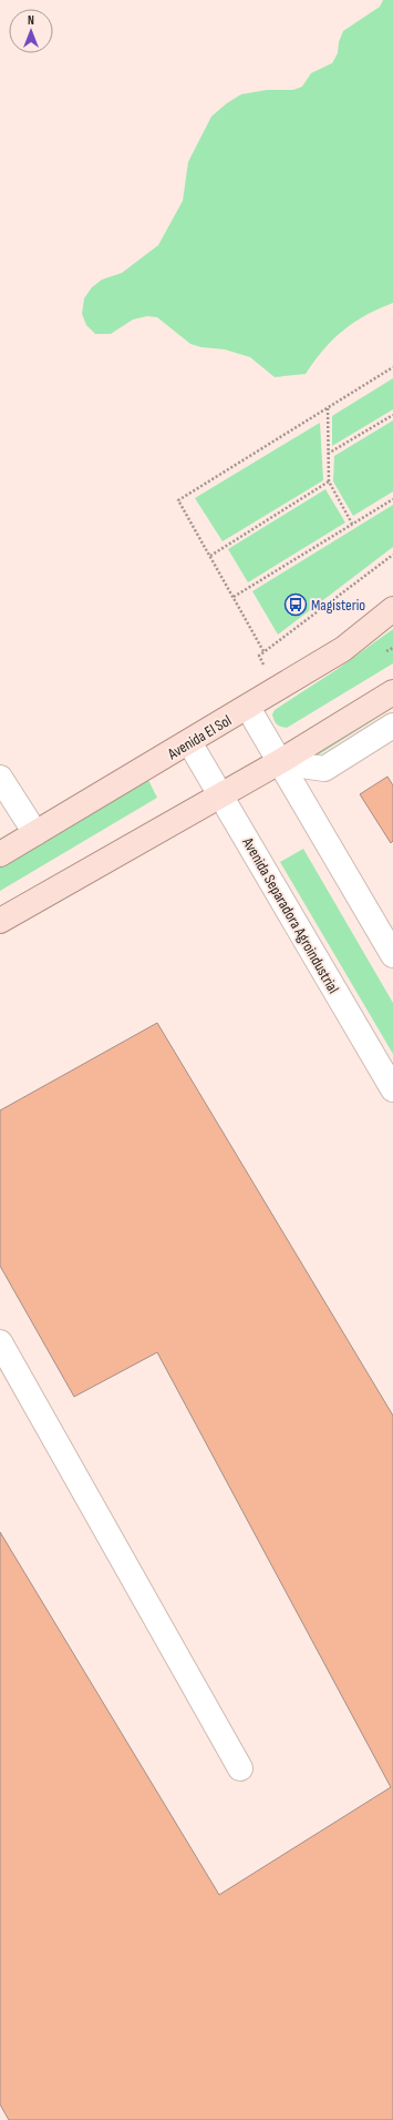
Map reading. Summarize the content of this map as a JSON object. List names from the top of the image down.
{
  "streets": {
    "main road": ["Avenida El Sol"],
    "street": ["Avenida Separadora Agroindustrial"]
  },
  "crossings": [
    ["Avenida El Sol", "Avenida Separadora Agroindustrial"]
  ],
  "places": {
    "bus stop": ["Magisterio"]
  },
  "north": "top"
}
